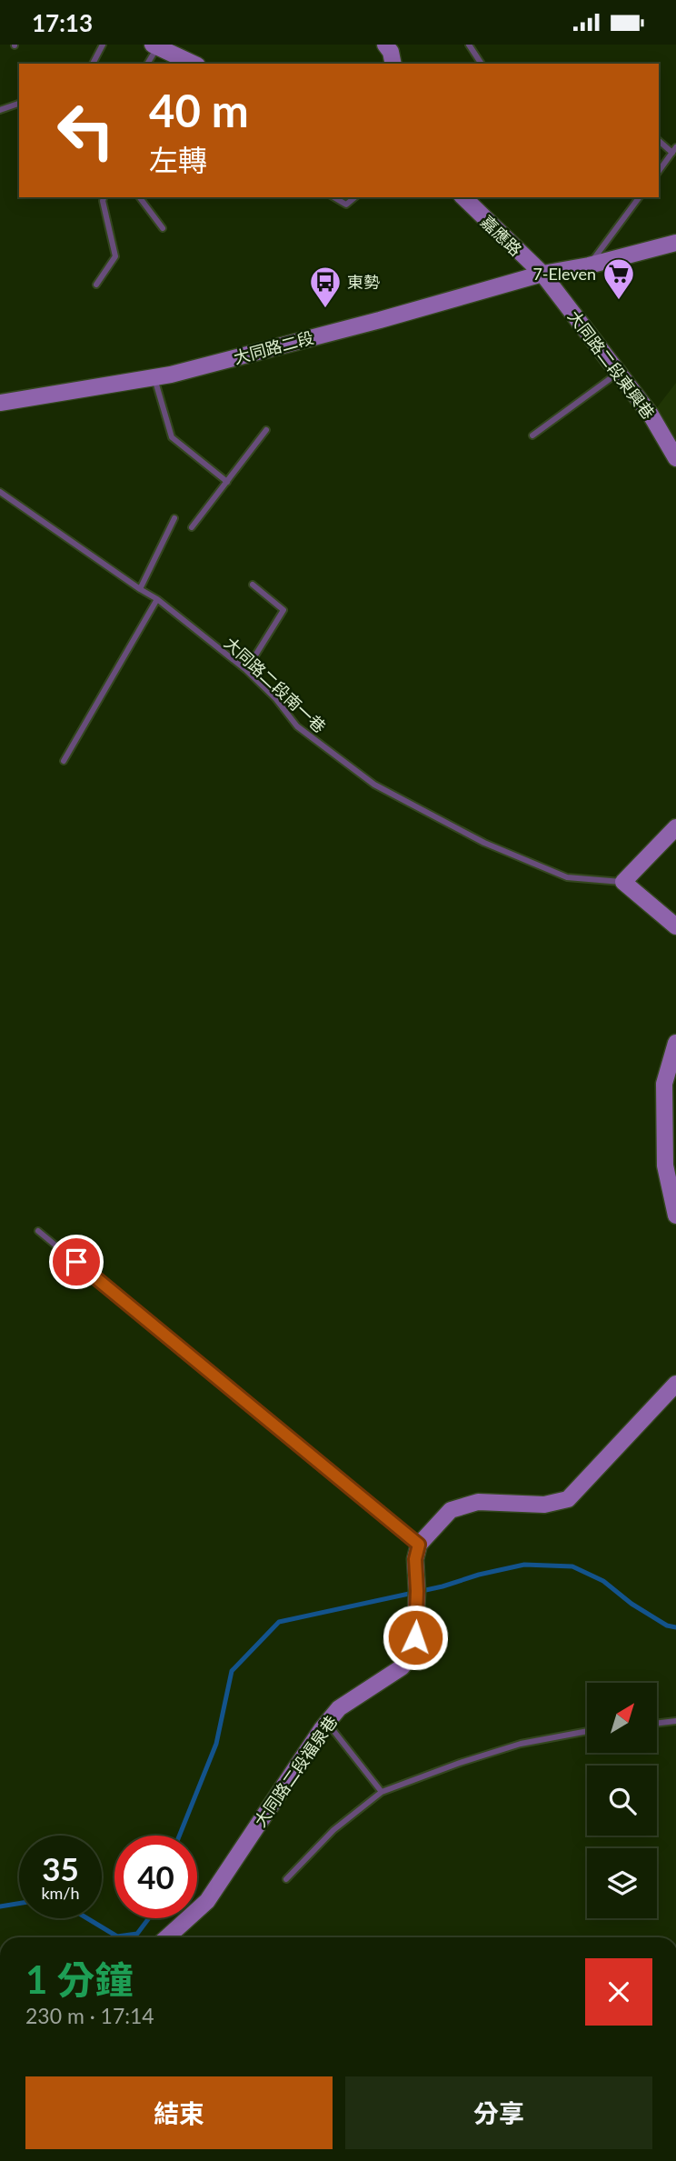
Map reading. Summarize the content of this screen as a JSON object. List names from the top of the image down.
{
  "streets": {
    "street": [
      "嘉應路",
      "大同路二段",
      "大同路二段東興巷",
      "大同路二段福泉巷"
    ],
    "lane": ["大同路二段南一巷"]
  },
  "crossings": [
    ["嘉應路", "大同路二段"],
    ["嘉應路", "大同路二段東興巷"],
    ["大同路二段", "大同路二段東興巷"]
  ],
  "places": {
    "supermarket": ["7-Eleven"],
    "bus stop": ["東勢"]
  },
  "north": "top right",
  "page": {
    "status": "17:13",
    "turn": ["40 m", "左轉"],
    "speed": "35 km/h",
    "limit": "40",
    "heading": ["1 分鐘", "230 m · 17:14"],
    "buttons": ["結束", "分享"]
  }
}
